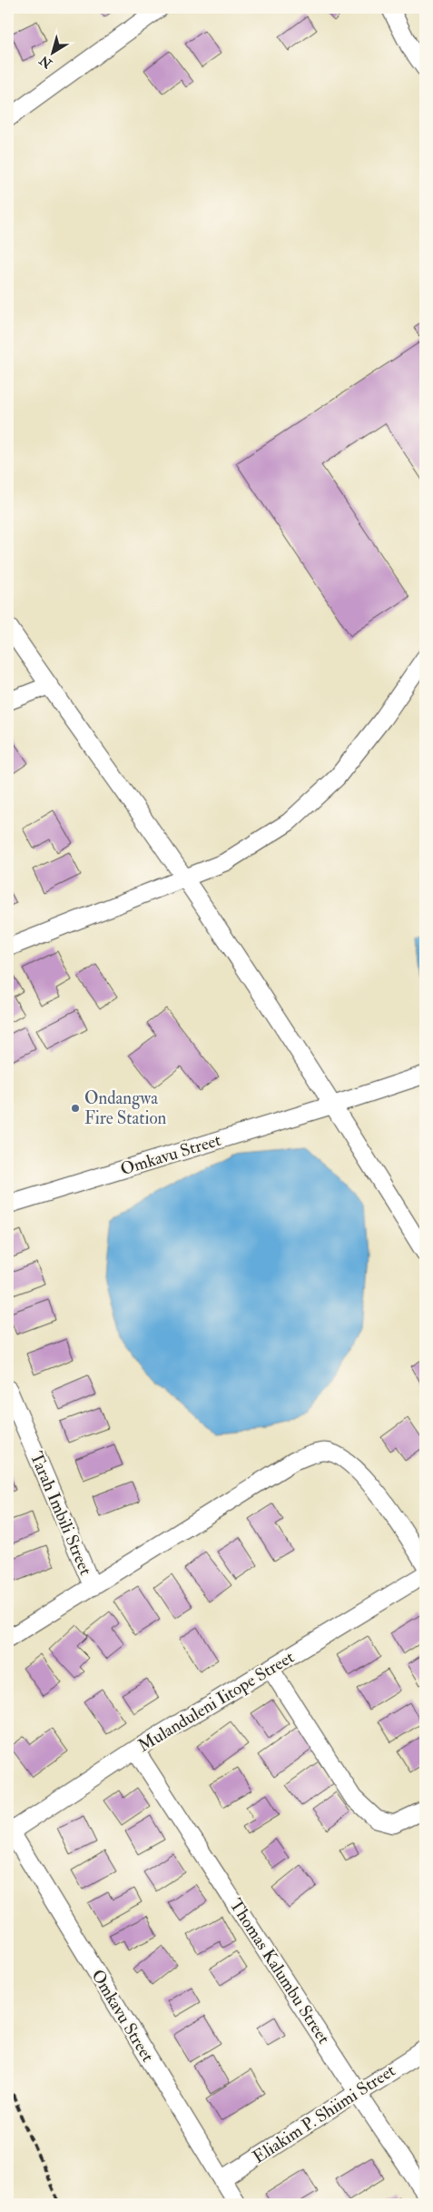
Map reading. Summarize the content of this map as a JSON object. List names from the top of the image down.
{
  "streets": {
    "street": [
      "Omkavu Street",
      "Tarah Imbili Street",
      "Mulanduleni Iitope Street",
      "Thomas Kalumbu Street",
      "Eliakim P. Shiimi Street"
    ]
  },
  "crossings": [
    ["Omkavu Street", "Mulanduleni Iitope Street"],
    ["Omkavu Street", "Eliakim P. Shiimi Street"],
    ["Mulanduleni Iitope Street", "Thomas Kalumbu Street"],
    ["Thomas Kalumbu Street", "Eliakim P. Shiimi Street"]
  ],
  "places": ["Ondangwa Fire Station"],
  "north": "bottom left"
}
